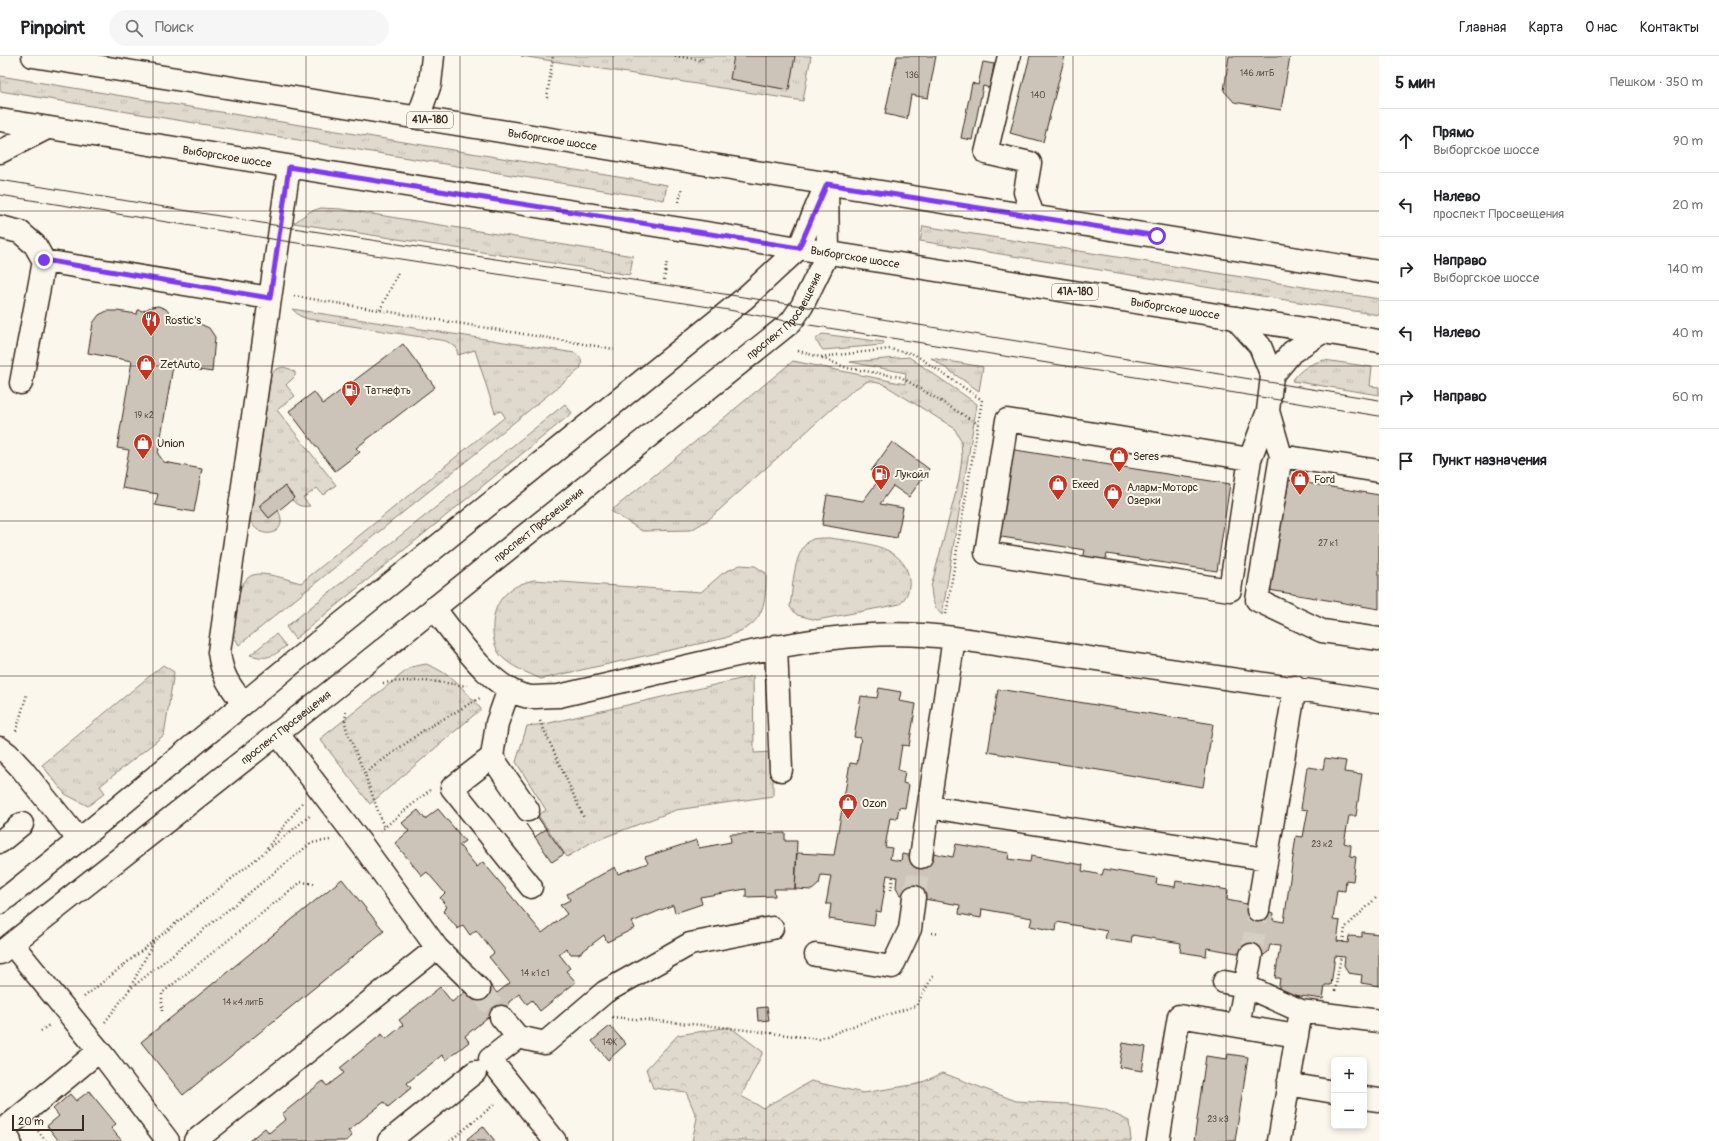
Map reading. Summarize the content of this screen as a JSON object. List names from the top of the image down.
{
  "streets": {
    "main road": ["41А-180", "Выборгское шоссе", "проспект Просвещения"]
  },
  "crossings": [
    ["Выборгское шоссе", "проспект Просвещения"]
  ],
  "places": {
    "restaurant": ["Rostic's"],
    "shop": [
      "ZetAuto",
      "Union",
      "Seres",
      "Ford",
      "Exeed",
      "Аларм-Моторс Озерки",
      "Ozon"
    ],
    "fuel station": ["Татнефть", "Лукойл"]
  },
  "house_numbers": [
    "146 литБ",
    "136",
    "140",
    "19 к2",
    "27 к1",
    "23 к2",
    "14 к1 с1",
    "14 к4 литБ",
    "14Ж",
    "23 к3"
  ],
  "scale_bar": "20 m",
  "page": {
    "header": "Pinpoint",
    "search": "Поиск",
    "nav": [
      "Главная",
      "Карта",
      "О нас",
      "Контакты"
    ],
    "heading": ["5 мин", "Пешком · 350 m"],
    "list": [
      ["Прямо", "Выборгское шоссе", "90 m"],
      ["Налево", "проспект Просвещения", "20 m"],
      ["Направо", "Выборгское шоссе", "140 m"],
      ["Налево", "40 m"],
      ["Направо", "60 m"],
      "Пункт назначения"
    ],
    "map_buttons": ["+", "−"],
    "scale": "20 m"
  }
}
